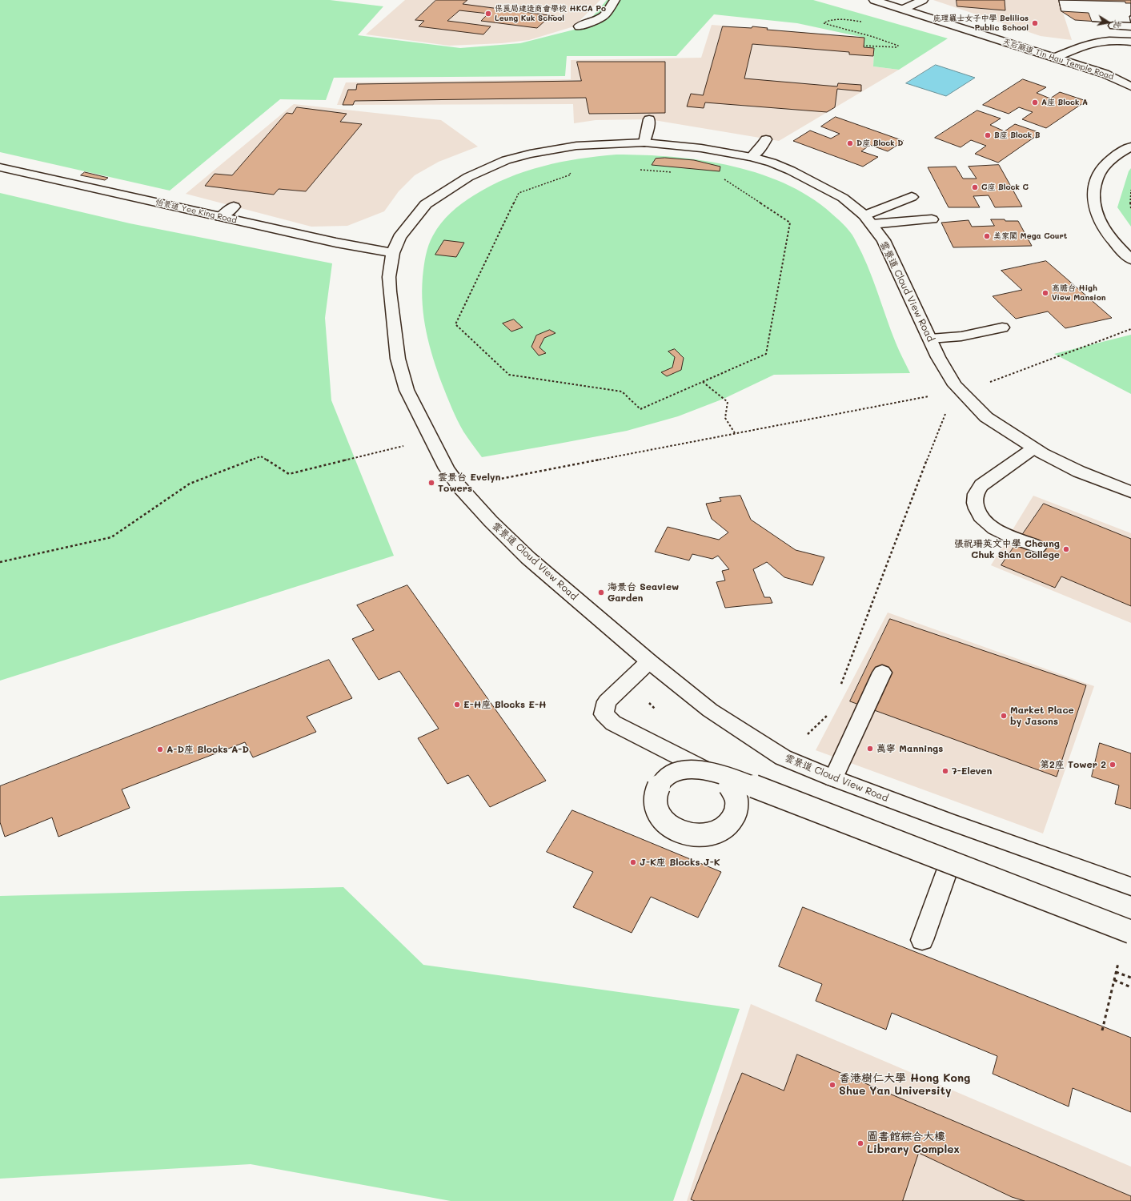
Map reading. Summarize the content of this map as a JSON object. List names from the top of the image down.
{
  "streets": {
    "street": ["天后廟道 Tin Hau Temple Road", "怡景道 Yee King Road", "雲景道 Cloud View Road"]
  },
  "crossings": [
    ["怡景道 Yee King Road", "雲景道 Cloud View Road"]
  ],
  "places": [
    "保良局建造商會學校 HKCA Po Leung Kuk School",
    "庇理羅士女子中學 Belilios Public School",
    "A座 Block A",
    "B座 Block B",
    "D座 Block D",
    "C座 Block C",
    "美家閣 Mega Court",
    "高瞻台 High View Mansion",
    "雲景台 Evelyn Towers",
    "張祝珊英文中學 Cheung Chuk Shan College",
    "海景台 Seaview Garden",
    "E-H座 Blocks E-H",
    "Market Place by Jasons",
    "萬寧 Mannings",
    "A-D座 Blocks A-D",
    "第2座 Tower 2",
    "7-Eleven",
    "J-K座 Blocks J-K",
    "香港樹仁大學 Hong Kong Shue Yan University",
    "圖書館綜合大樓 Library Complex"
  ],
  "north": "right"
}
